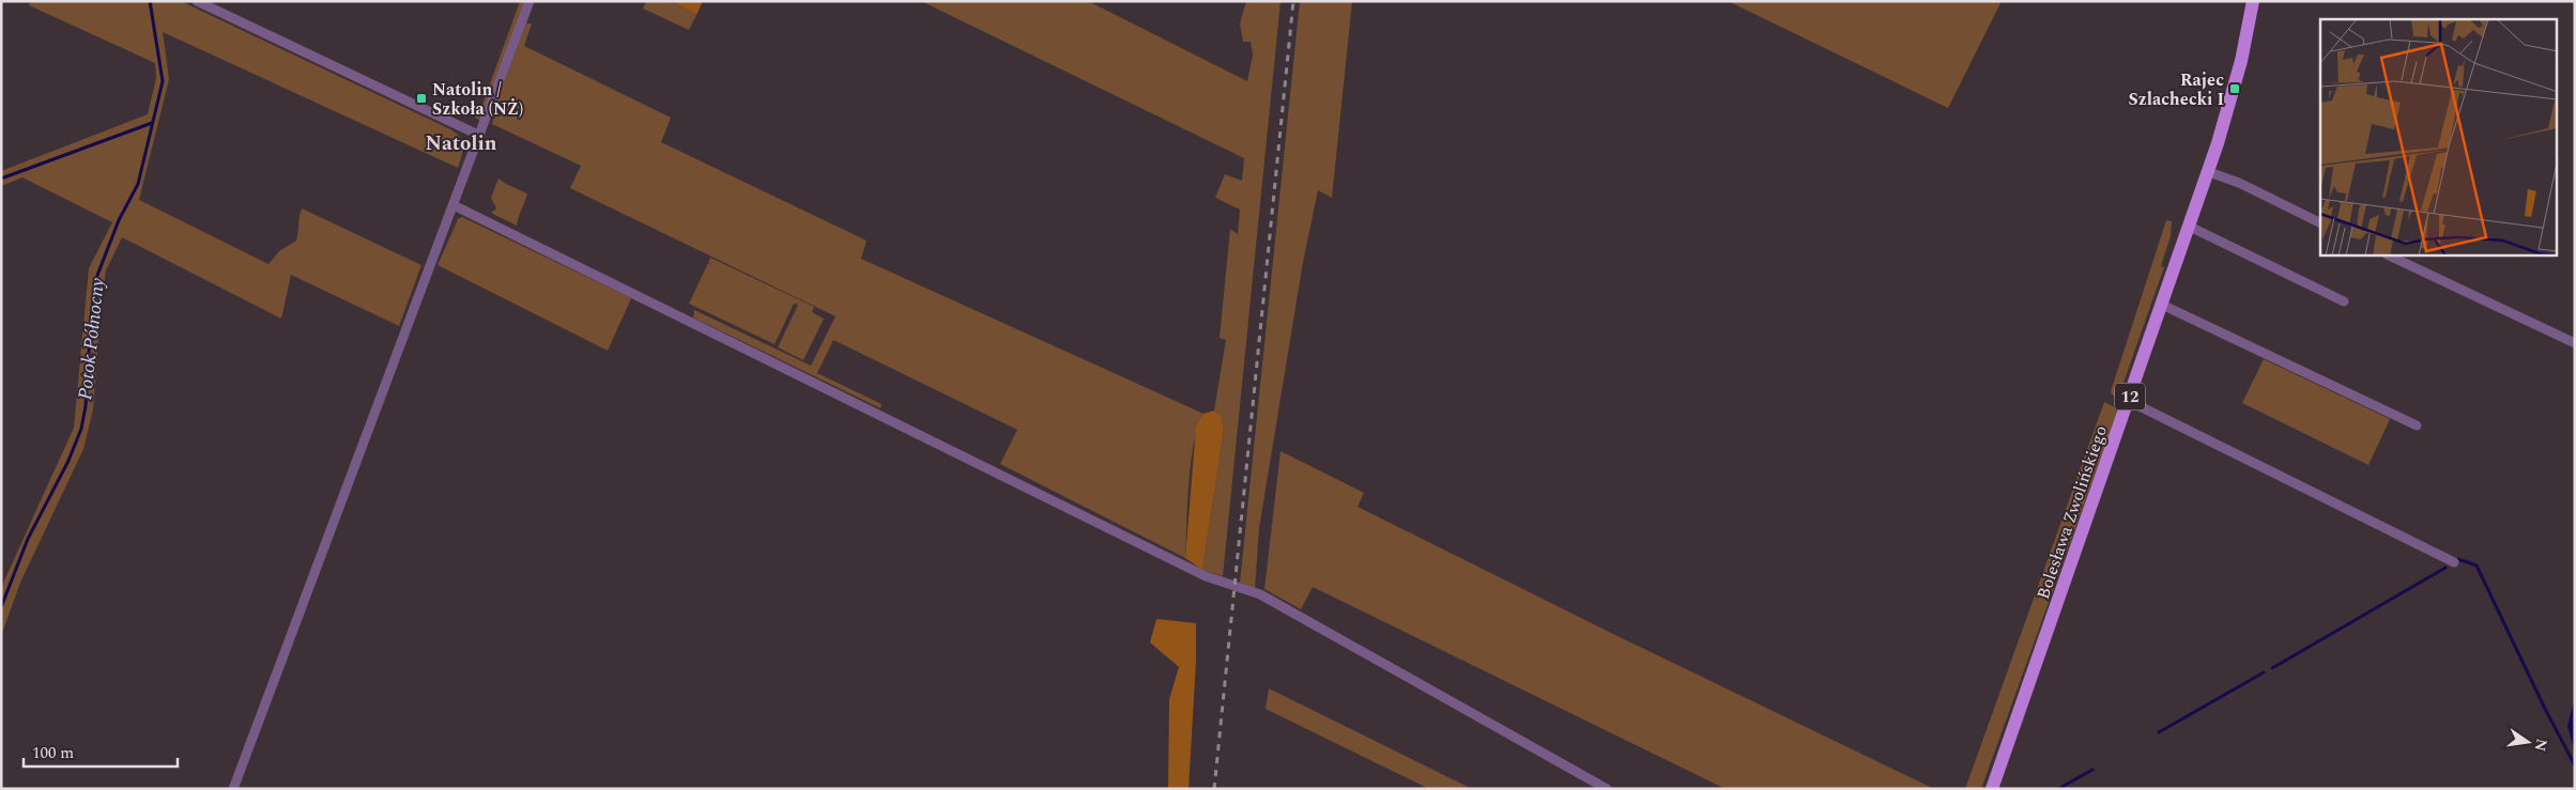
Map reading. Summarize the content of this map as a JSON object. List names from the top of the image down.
{
  "streets": {
    "main road": ["12", "Bolesława Zwolińskiego"]
  },
  "districts": ["Natolin"],
  "water": ["Potok Północny"],
  "places": {
    "transit": ["Rajec Szlachecki I", "Natolin / Szkoła (NŻ)"]
  },
  "scale_bar": "100 m",
  "north": "right"
}
